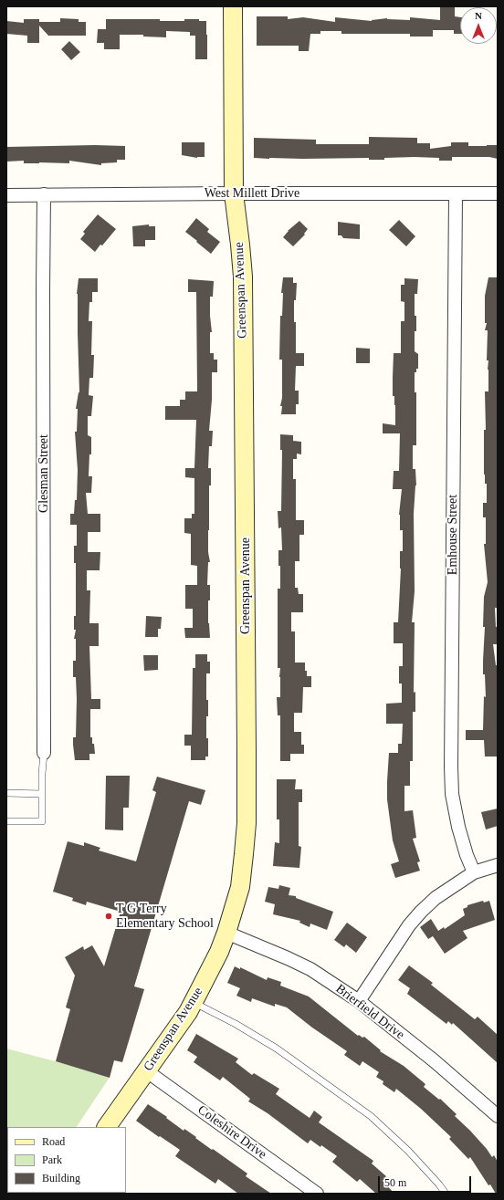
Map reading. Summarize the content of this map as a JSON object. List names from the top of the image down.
{
  "streets": {
    "street": [
      "West Millett Drive",
      "Greenspan Avenue",
      "Glesman Street",
      "Emhouse Street",
      "Brierfield Drive",
      "Coleshire Drive"
    ]
  },
  "crossings": [
    ["West Millett Drive", "Greenspan Avenue"],
    ["West Millett Drive", "Glesman Street"],
    ["West Millett Drive", "Emhouse Street"],
    ["Greenspan Avenue", "Brierfield Drive"],
    ["Greenspan Avenue", "Coleshire Drive"]
  ],
  "places": ["T G Terry Elementary School"],
  "legend": ["Road", "Park", "Building"],
  "scale_bar": "50 m",
  "north": "top"
}
